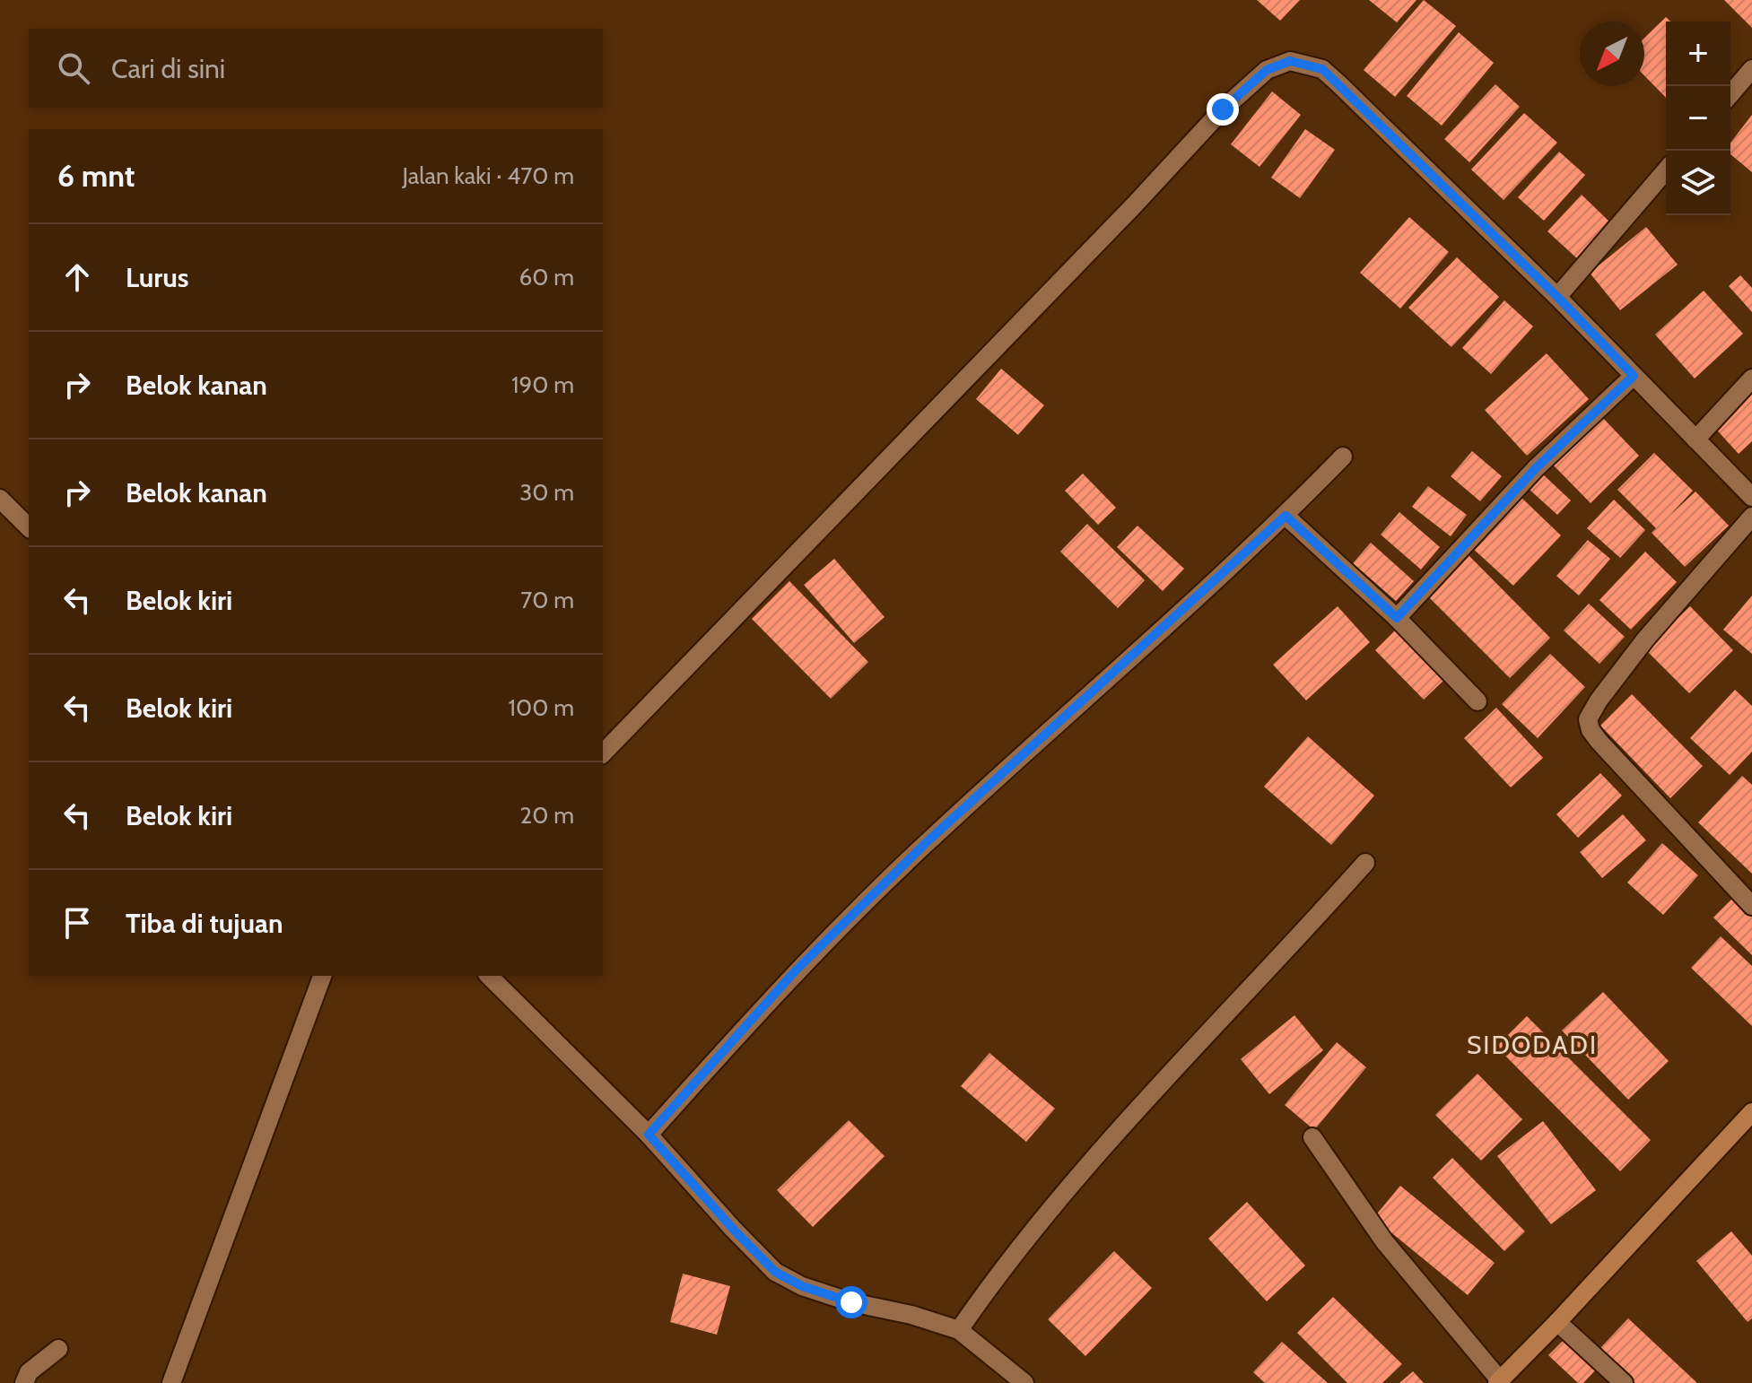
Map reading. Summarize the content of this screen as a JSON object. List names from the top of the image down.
{
  "districts": ["SIDODADI"],
  "north": "bottom left",
  "page": {
    "map_buttons": ["+", "−"],
    "search": "Cari di sini",
    "heading": ["6 mnt", "Jalan kaki · 470 m"],
    "list": [
      ["Lurus", "60 m"],
      ["Belok kanan", "190 m"],
      ["Belok kanan", "30 m"],
      ["Belok kiri", "70 m"],
      ["Belok kiri", "100 m"],
      ["Belok kiri", "20 m"],
      "Tiba di tujuan"
    ]
  }
}
